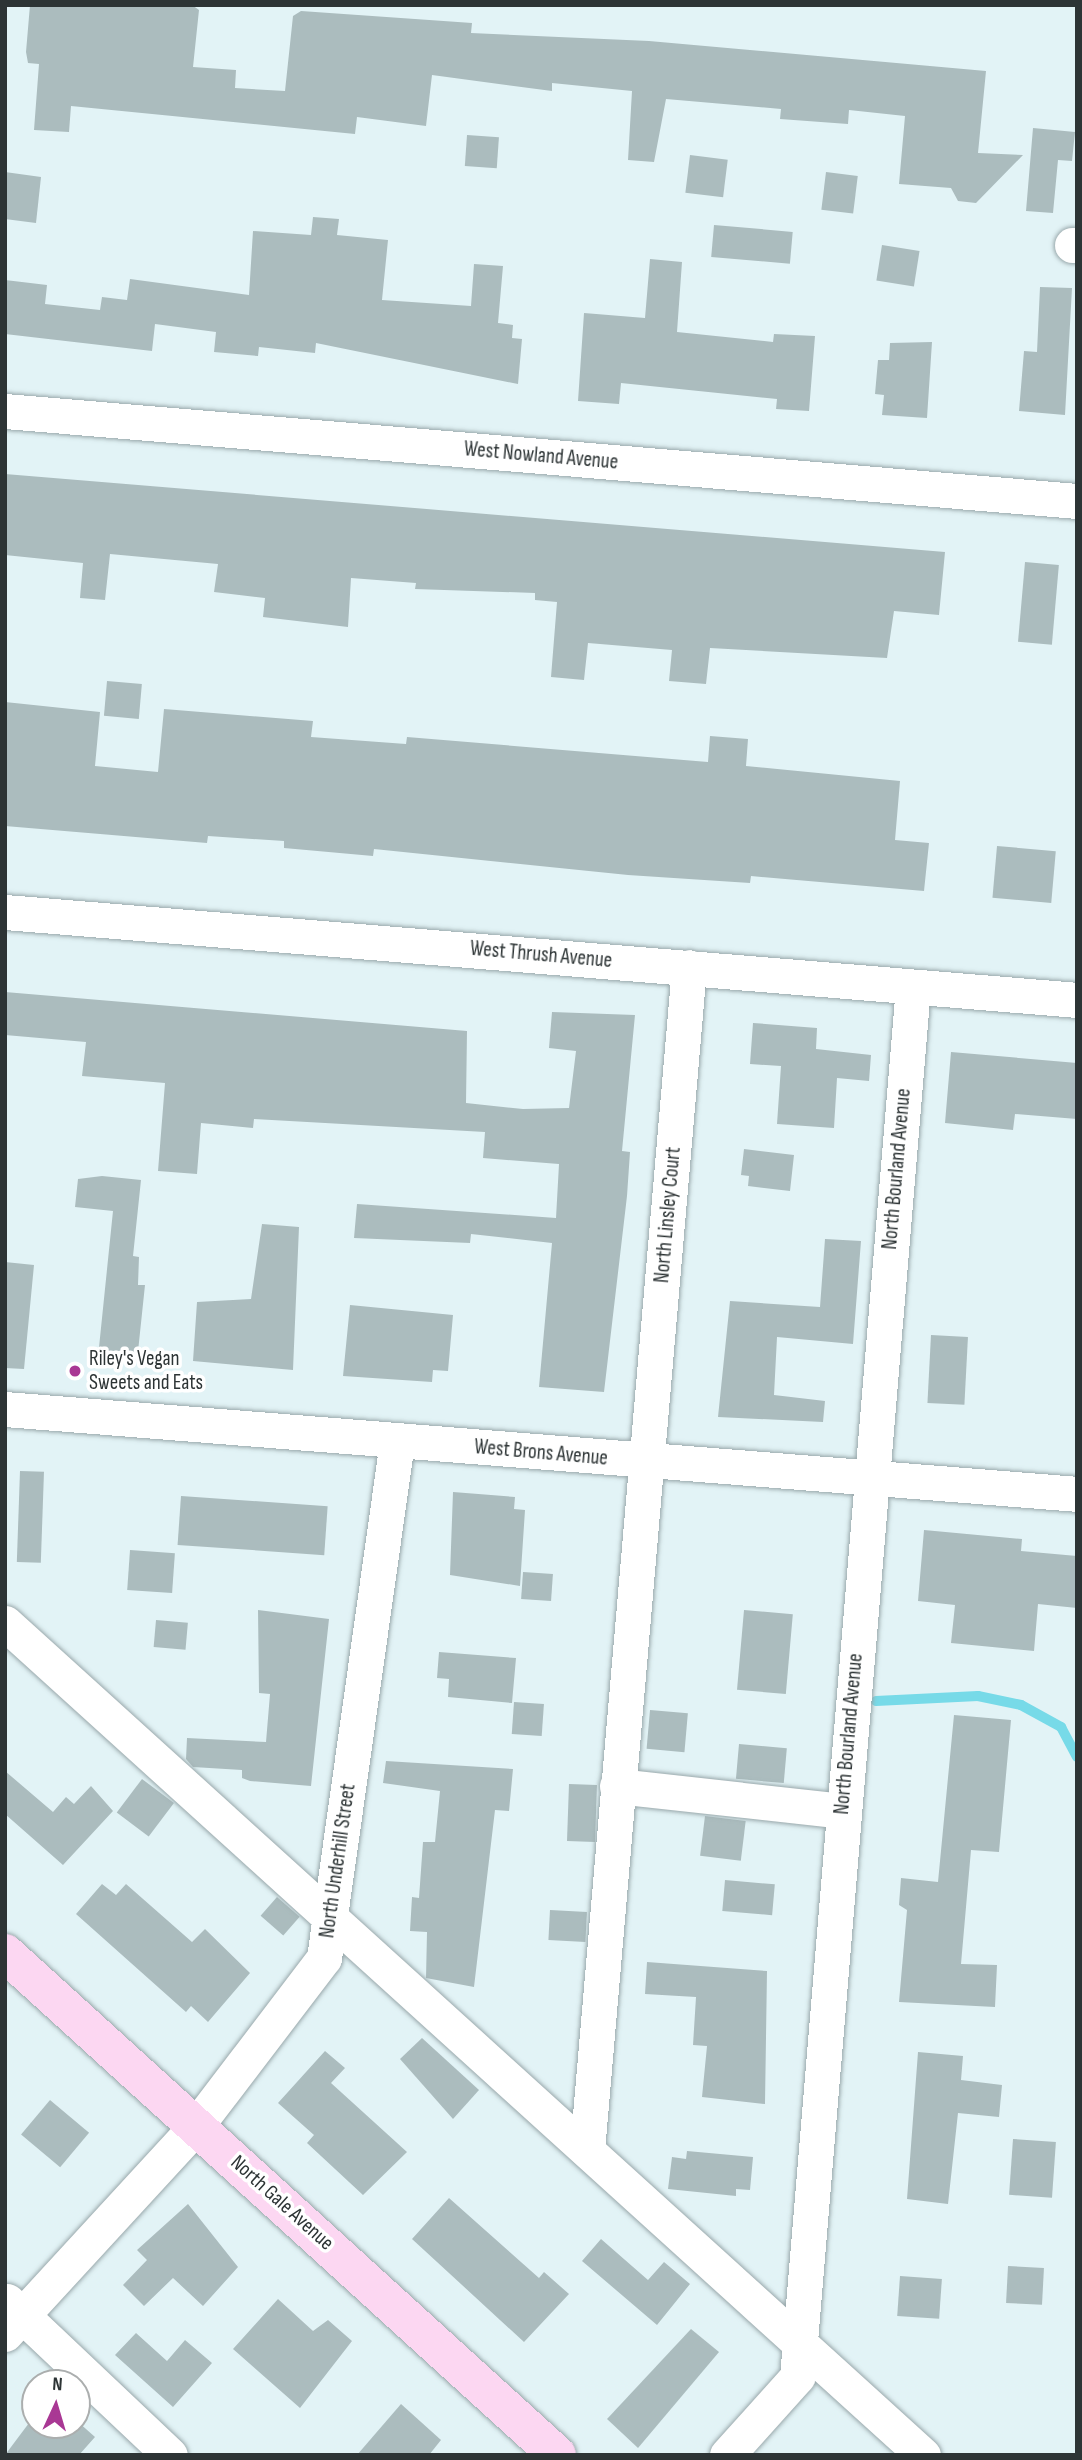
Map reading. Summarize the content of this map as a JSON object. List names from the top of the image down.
{
  "streets": {
    "main road": ["North Gale Avenue"],
    "street": [
      "West Nowland Avenue",
      "West Thrush Avenue",
      "North Bourland Avenue",
      "North Linsley Court",
      "West Brons Avenue",
      "North Underhill Street"
    ]
  },
  "crossings": [
    ["West Thrush Avenue", "North Bourland Avenue"],
    ["West Thrush Avenue", "North Linsley Court"],
    ["North Bourland Avenue", "West Brons Avenue"],
    ["North Linsley Court", "West Brons Avenue"],
    ["West Brons Avenue", "North Underhill Street"],
    ["North Underhill Street", "North Gale Avenue"]
  ],
  "places": ["Riley's Vegan Sweets and Eats"],
  "north": "top"
}
